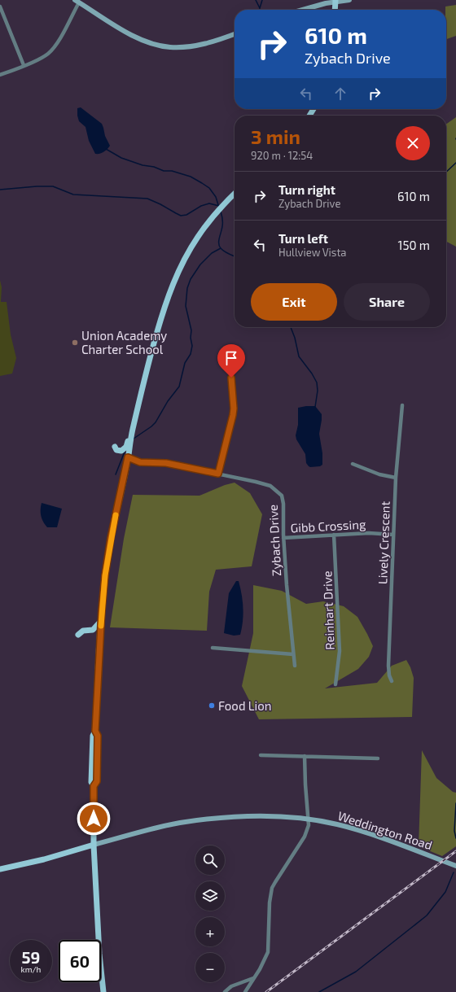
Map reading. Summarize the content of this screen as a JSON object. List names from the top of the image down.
{
  "streets": {
    "main road": ["Weddington Road"],
    "street": [
      "Gibb Crossing",
      "Zybach Drive",
      "Lively Crescent",
      "Reinhart Drive"
    ]
  },
  "crossings": [
    ["Gibb Crossing", "Zybach Drive"],
    ["Gibb Crossing", "Lively Crescent"],
    ["Gibb Crossing", "Reinhart Drive"]
  ],
  "places": ["Union Academy Charter School", "Food Lion"],
  "page": {
    "turn": ["610 m", "Zybach Drive"],
    "heading": ["3 min", "920 m · 12:54"],
    "list": [
      {
        "name": "Turn right",
        "note": "Zybach Drive",
        "value": "610 m"
      },
      {
        "name": "Turn left",
        "note": "Hullview Vista",
        "value": "150 m"
      }
    ],
    "buttons": ["Exit", "Share"],
    "map_buttons": ["+", "−"],
    "speed": "59 km/h",
    "limit": "60"
  }
}
